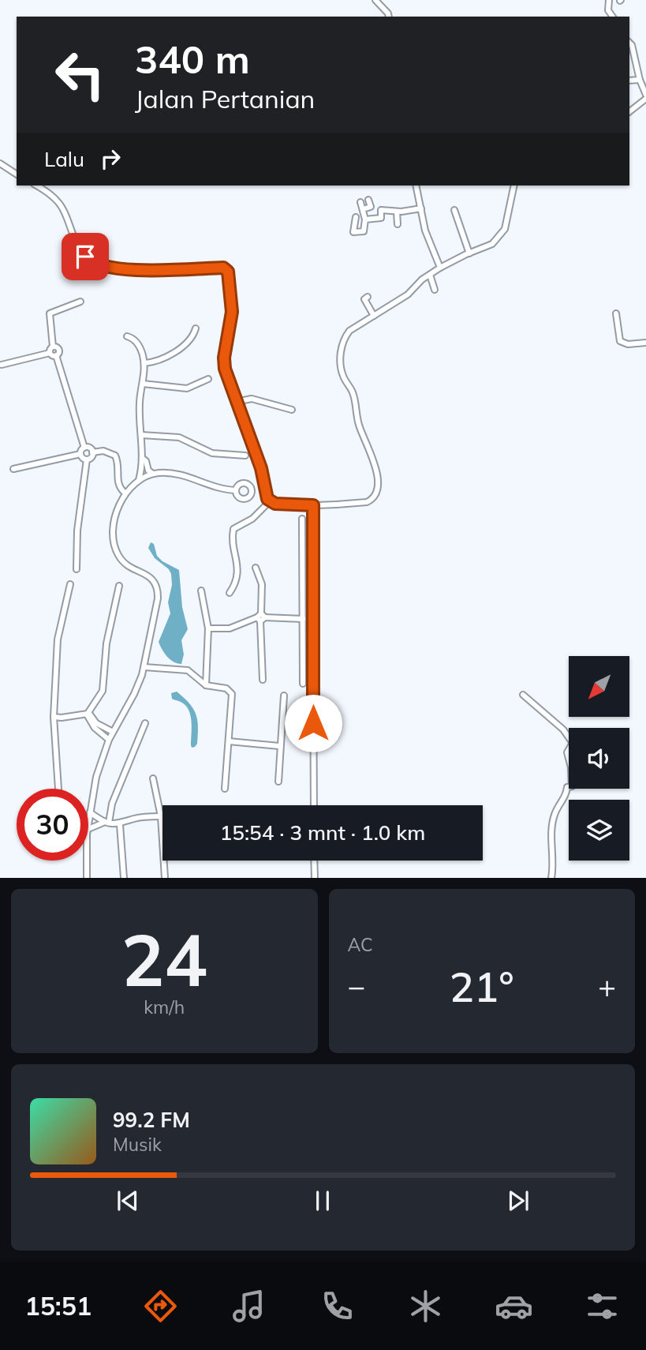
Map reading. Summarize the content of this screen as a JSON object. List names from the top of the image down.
{
  "north": "bottom left",
  "page": {
    "turn": ["340 m", "Jalan Pertanian"],
    "then": "Lalu",
    "limit": "30",
    "trip": "15:54 · 3 mnt · 1.0 km",
    "tile": [
      ["24", "km/h"],
      "AC"
    ],
    "heat": ["−", "21°", "+"],
    "song": ["99.2 FM", "Musik"],
    "tabs": "15:51"
  }
}
